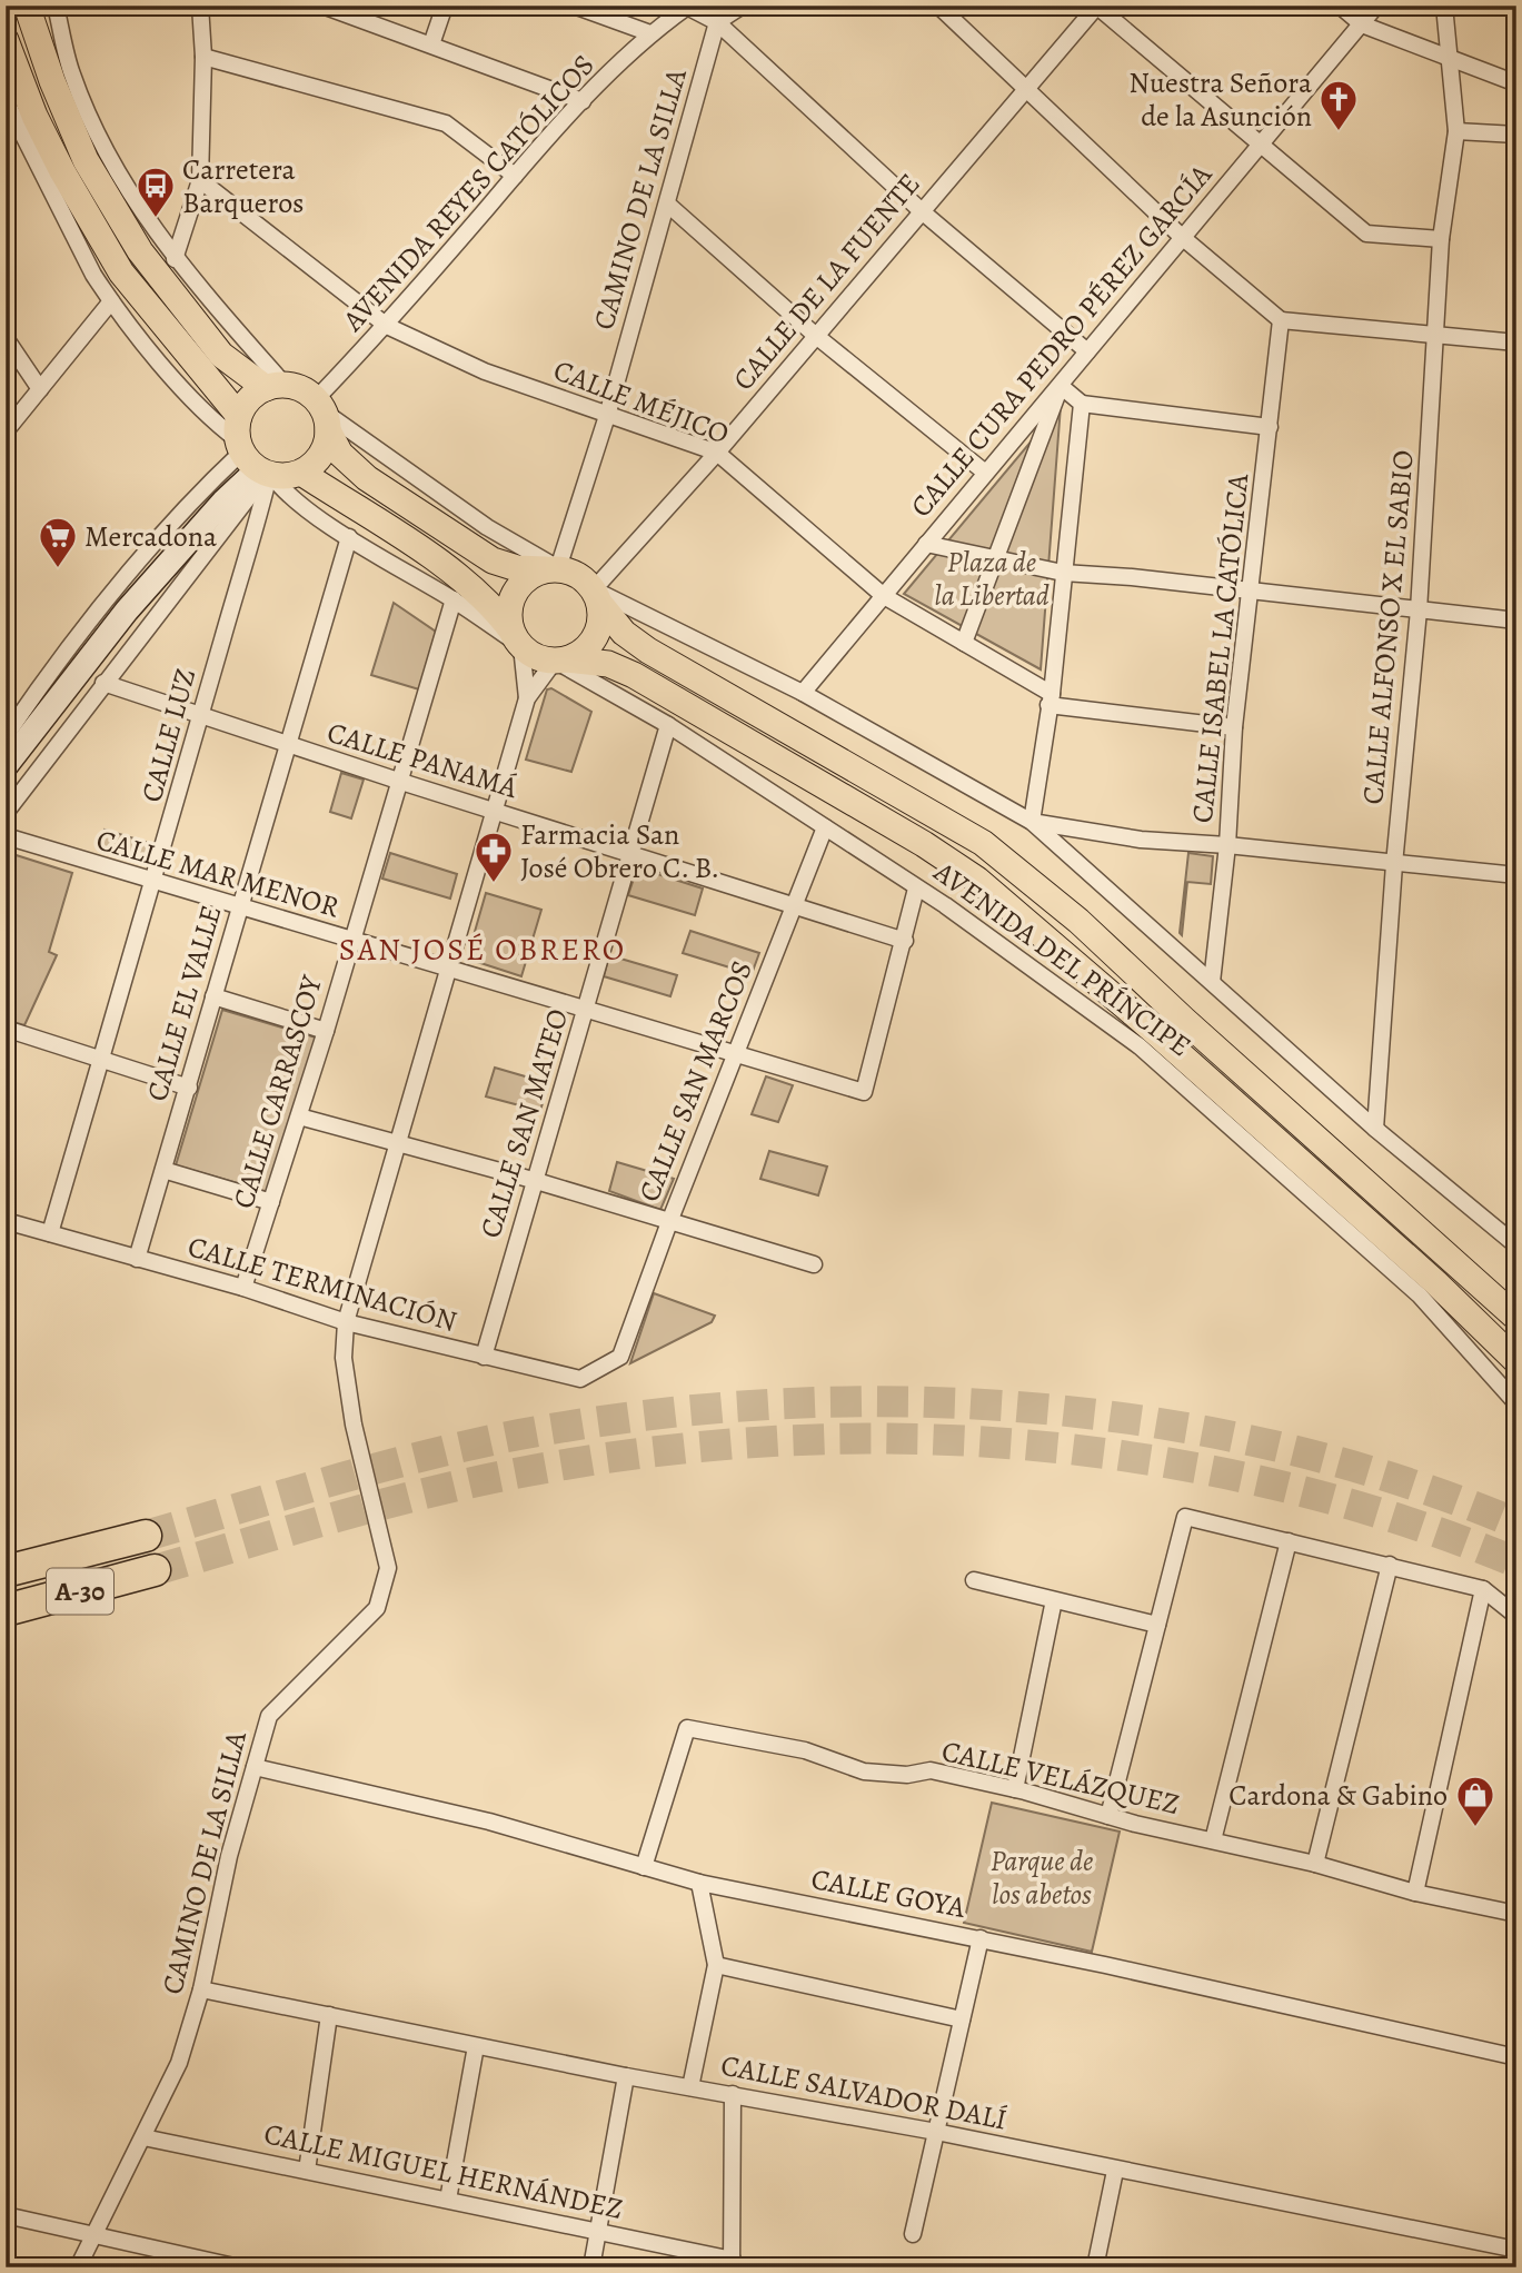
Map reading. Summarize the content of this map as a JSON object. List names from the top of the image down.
{
  "streets": {
    "highway": ["A-30"],
    "main road": ["AVENIDA DEL PRÍNCIPE"],
    "street": [
      "AVENIDA REYES CATÓLICOS",
      "CAMINO DE LA SILLA",
      "CALLE DE LA FUENTE",
      "CALLE CURA PEDRO PÉREZ GARCÍA",
      "CALLE MÉJICO",
      "CALLE ALFONSO X EL SABIO",
      "CALLE ISABEL LA CATÓLICA",
      "CALLE LUZ",
      "CALLE PANAMÁ",
      "CALLE MAR MENOR",
      "CALLE EL VALLE",
      "CALLE SAN MARCOS",
      "CALLE CARRASCOY",
      "CALLE SAN MATEO",
      "CALLE TERMINACIÓN",
      "CALLE VELÁZQUEZ",
      "CALLE GOYA",
      "CALLE SALVADOR DALÍ",
      "CALLE MIGUEL HERNÁNDEZ"
    ]
  },
  "crossings": [
    ["AVENIDA REYES CATÓLICOS", "CAMINO DE LA SILLA"],
    ["AVENIDA REYES CATÓLICOS", "CALLE DE LA FUENTE"],
    ["AVENIDA REYES CATÓLICOS", "CALLE CURA PEDRO PÉREZ GARCÍA"],
    ["AVENIDA REYES CATÓLICOS", "CALLE MÉJICO"],
    ["AVENIDA REYES CATÓLICOS", "CALLE LUZ"],
    ["CAMINO DE LA SILLA", "CALLE DE LA FUENTE"],
    ["CAMINO DE LA SILLA", "CALLE MÉJICO"],
    ["CAMINO DE LA SILLA", "CALLE PANAMÁ"],
    ["CAMINO DE LA SILLA", "CALLE MAR MENOR"],
    ["CAMINO DE LA SILLA", "AVENIDA DEL PRÍNCIPE"],
    ["CAMINO DE LA SILLA", "CALLE TERMINACIÓN"],
    ["CAMINO DE LA SILLA", "CALLE GOYA"],
    ["CAMINO DE LA SILLA", "CALLE SALVADOR DALÍ"],
    ["CAMINO DE LA SILLA", "CALLE MIGUEL HERNÁNDEZ"],
    ["CALLE DE LA FUENTE", "CALLE MÉJICO"],
    ["CALLE DE LA FUENTE", "AVENIDA DEL PRÍNCIPE"],
    ["CALLE CURA PEDRO PÉREZ GARCÍA", "CALLE MÉJICO"],
    ["CALLE LUZ", "CALLE PANAMÁ"],
    ["CALLE LUZ", "CALLE MAR MENOR"],
    ["CALLE LUZ", "CALLE TERMINACIÓN"],
    ["CALLE PANAMÁ", "CALLE MAR MENOR"],
    ["CALLE PANAMÁ", "CALLE EL VALLE"],
    ["CALLE PANAMÁ", "CALLE SAN MARCOS"],
    ["CALLE PANAMÁ", "CALLE CARRASCOY"],
    ["CALLE PANAMÁ", "CALLE SAN MATEO"],
    ["CALLE MAR MENOR", "CALLE EL VALLE"],
    ["CALLE MAR MENOR", "CALLE SAN MARCOS"],
    ["CALLE MAR MENOR", "CALLE CARRASCOY"],
    ["CALLE MAR MENOR", "CALLE SAN MATEO"],
    ["AVENIDA DEL PRÍNCIPE", "CALLE SAN MARCOS"],
    ["AVENIDA DEL PRÍNCIPE", "CALLE SAN MATEO"],
    ["CALLE EL VALLE", "CALLE TERMINACIÓN"],
    ["CALLE SAN MARCOS", "CALLE TERMINACIÓN"],
    ["CALLE CARRASCOY", "CALLE TERMINACIÓN"],
    ["CALLE SAN MATEO", "CALLE TERMINACIÓN"],
    ["CALLE VELÁZQUEZ", "CALLE GOYA"]
  ],
  "districts": ["SAN JOSÉ OBRERO"],
  "parks": ["Plaza de la Libertad", "Parque de los abetos"],
  "places": {
    "church": ["Nuestra Señora de la Asunción"],
    "bus stop": ["Carretera Barqueros"],
    "supermarket": ["Mercadona"],
    "pharmacy": ["Farmacia San José Obrero C. B."],
    "shop": ["Cardona & Gabino"]
  }
}
